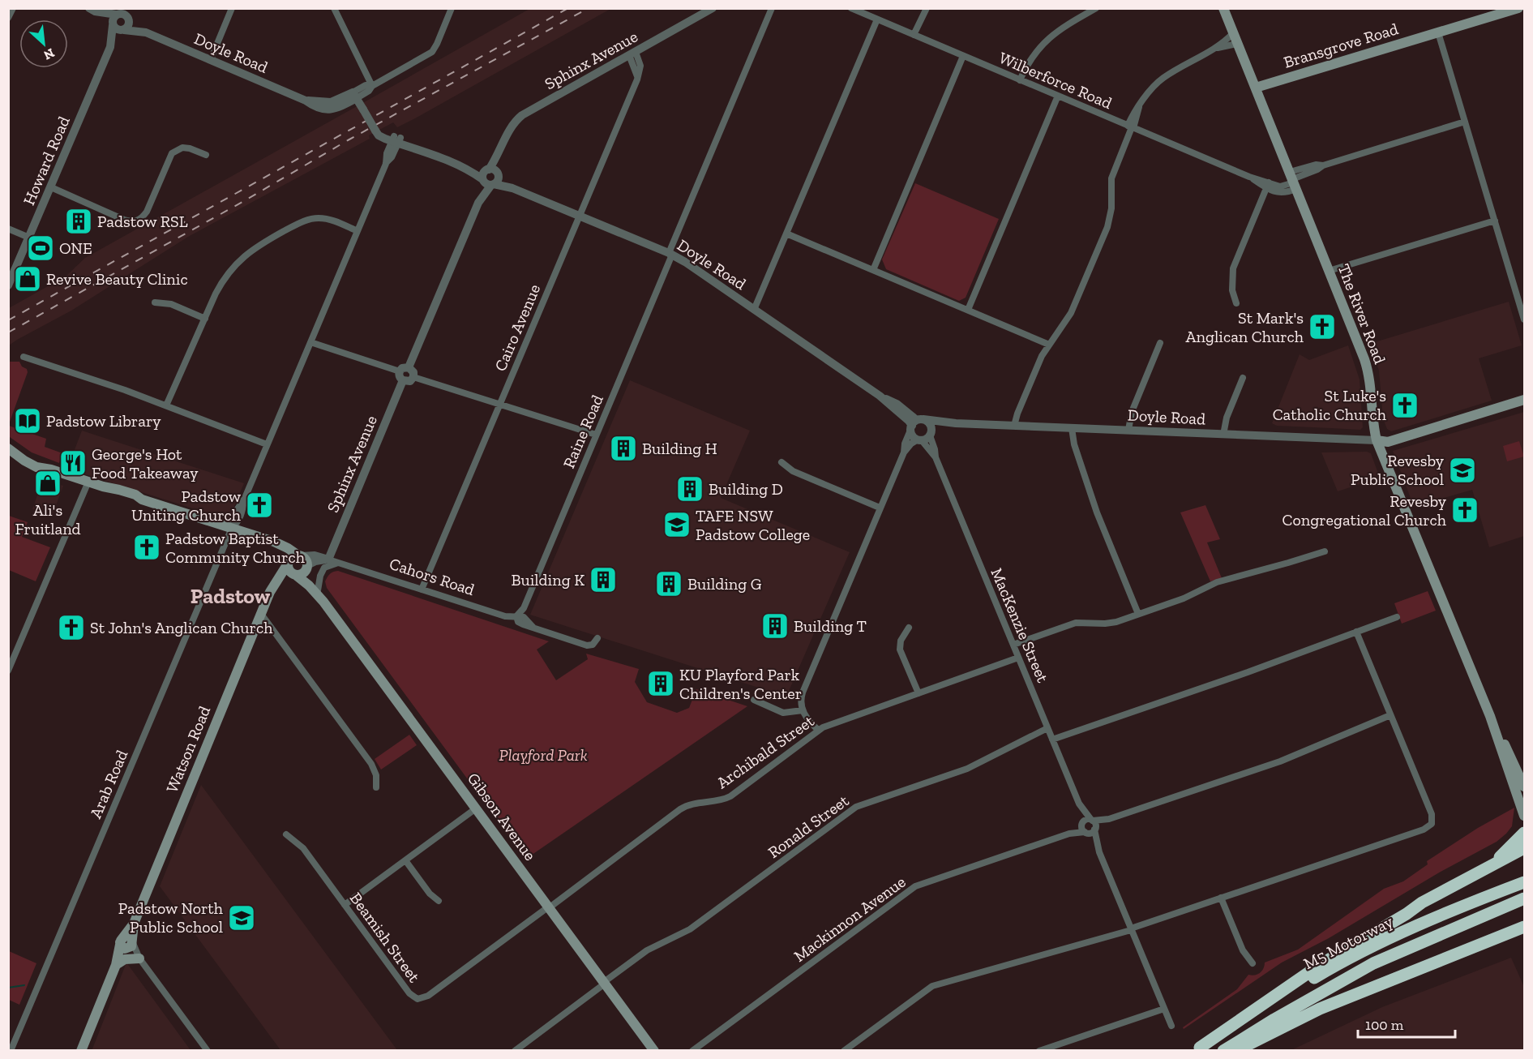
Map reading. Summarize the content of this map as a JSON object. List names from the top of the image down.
{
  "streets": {
    "highway": ["M5 Motorway"],
    "main road": [
      "Bransgrove Road",
      "The River Road",
      "Cahors Road",
      "Watson Road",
      "Gibson Avenue"
    ],
    "street": [
      "Doyle Road",
      "Sphinx Avenue",
      "Wilberforce Road",
      "Howard Road",
      "Cairo Avenue",
      "Raine Road",
      "MacKenzie Street",
      "Archibald Street",
      "Arab Road",
      "Ronald Street",
      "Mackinnon Avenue",
      "Beamish Street"
    ]
  },
  "crossings": [
    ["Bransgrove Road", "The River Road"],
    ["Doyle Road", "Sphinx Avenue"],
    ["Doyle Road", "Howard Road"],
    ["Doyle Road", "The River Road"],
    ["Doyle Road", "Cairo Avenue"],
    ["Doyle Road", "Raine Road"],
    ["Doyle Road", "MacKenzie Street"],
    ["Doyle Road", "Arab Road"],
    ["Sphinx Avenue", "Cairo Avenue"],
    ["Sphinx Avenue", "Cahors Road"],
    ["Wilberforce Road", "The River Road"],
    ["Cairo Avenue", "Cahors Road"],
    ["Raine Road", "Cahors Road"],
    ["Cahors Road", "Watson Road"],
    ["Cahors Road", "Arab Road"],
    ["Cahors Road", "Gibson Avenue"],
    ["MacKenzie Street", "Archibald Street"],
    ["MacKenzie Street", "Ronald Street"],
    ["MacKenzie Street", "Mackinnon Avenue"],
    ["Watson Road", "Gibson Avenue"],
    ["Archibald Street", "Gibson Avenue"],
    ["Archibald Street", "Beamish Street"],
    ["Gibson Avenue", "Ronald Street"],
    ["Gibson Avenue", "Beamish Street"]
  ],
  "districts": ["Padstow"],
  "parks": ["Playford Park"],
  "places": {
    "building": [
      "Padstow RSL",
      "Building H",
      "Building D",
      "Building K",
      "Building G",
      "Building T",
      "KU Playford Park Children's Center"
    ],
    "sports": ["ONE"],
    "shop": ["Revive Beauty Clinic", "Ali's Fruitland"],
    "church": [
      "St Mark's Anglican Church",
      "St Luke's Catholic Church",
      "Padstow Uniting Church",
      "Revesby Congregational Church",
      "Padstow Baptist Community Church",
      "St John's Anglican Church"
    ],
    "library": ["Padstow Library"],
    "restaurant": ["George's Hot Food Takeaway"],
    "school or university": ["Revesby Public School", "TAFE NSW Padstow College", "Padstow North Public School"]
  },
  "scale_bar": "100 m",
  "north": "bottom right"
}
